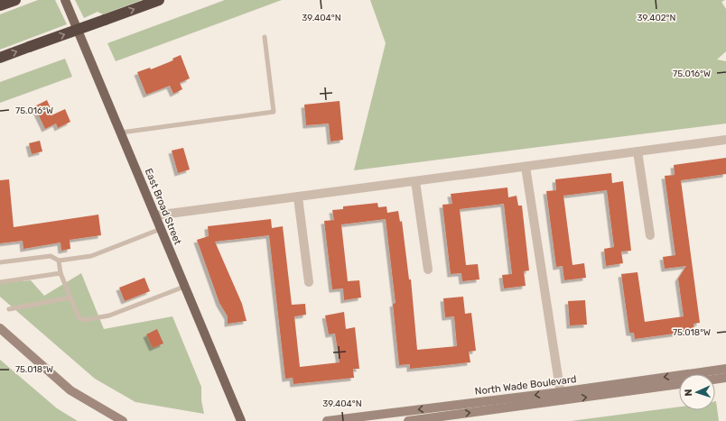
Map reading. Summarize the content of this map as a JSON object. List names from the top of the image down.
{
  "streets": {
    "main road": ["East Broad Street", "North Wade Boulevard"]
  },
  "north": "left",
  "coordinates": [
    "39.404°N",
    "39.402°N",
    "75.016°W",
    "75.018°W"
  ]
}
